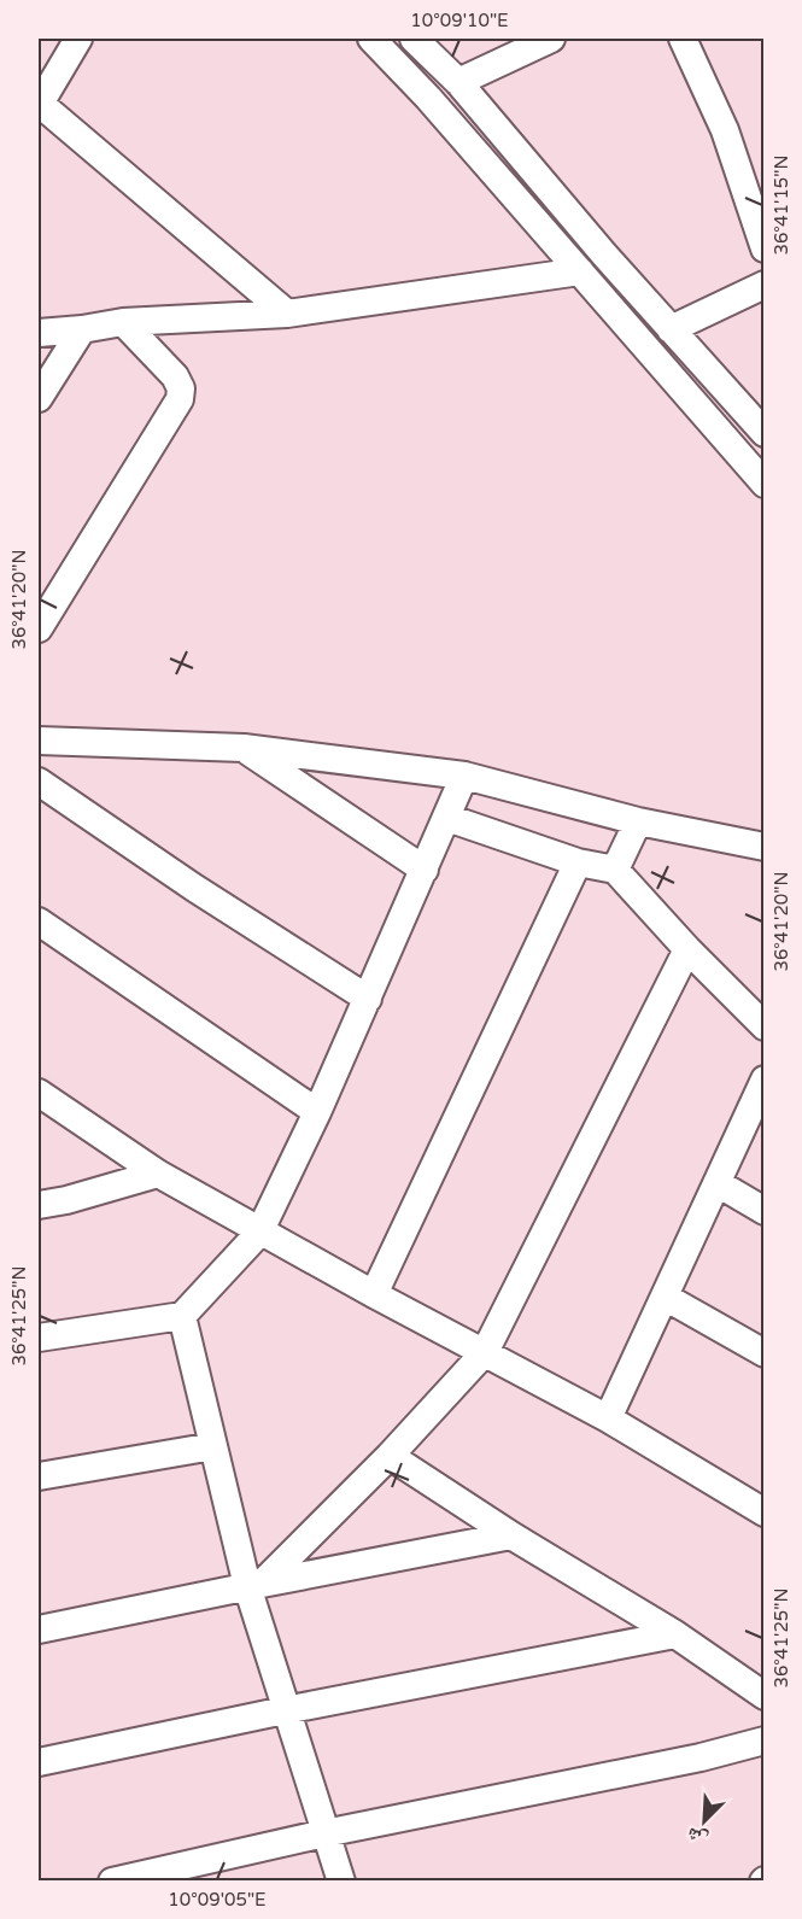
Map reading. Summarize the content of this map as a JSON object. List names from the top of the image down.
{
  "north": "bottom left",
  "coordinates": [
    "10°09'10\"E",
    "36°41'15\"N",
    "36°41'20\"N",
    "36°41'25\"N",
    "10°09'05\"E"
  ]
}
